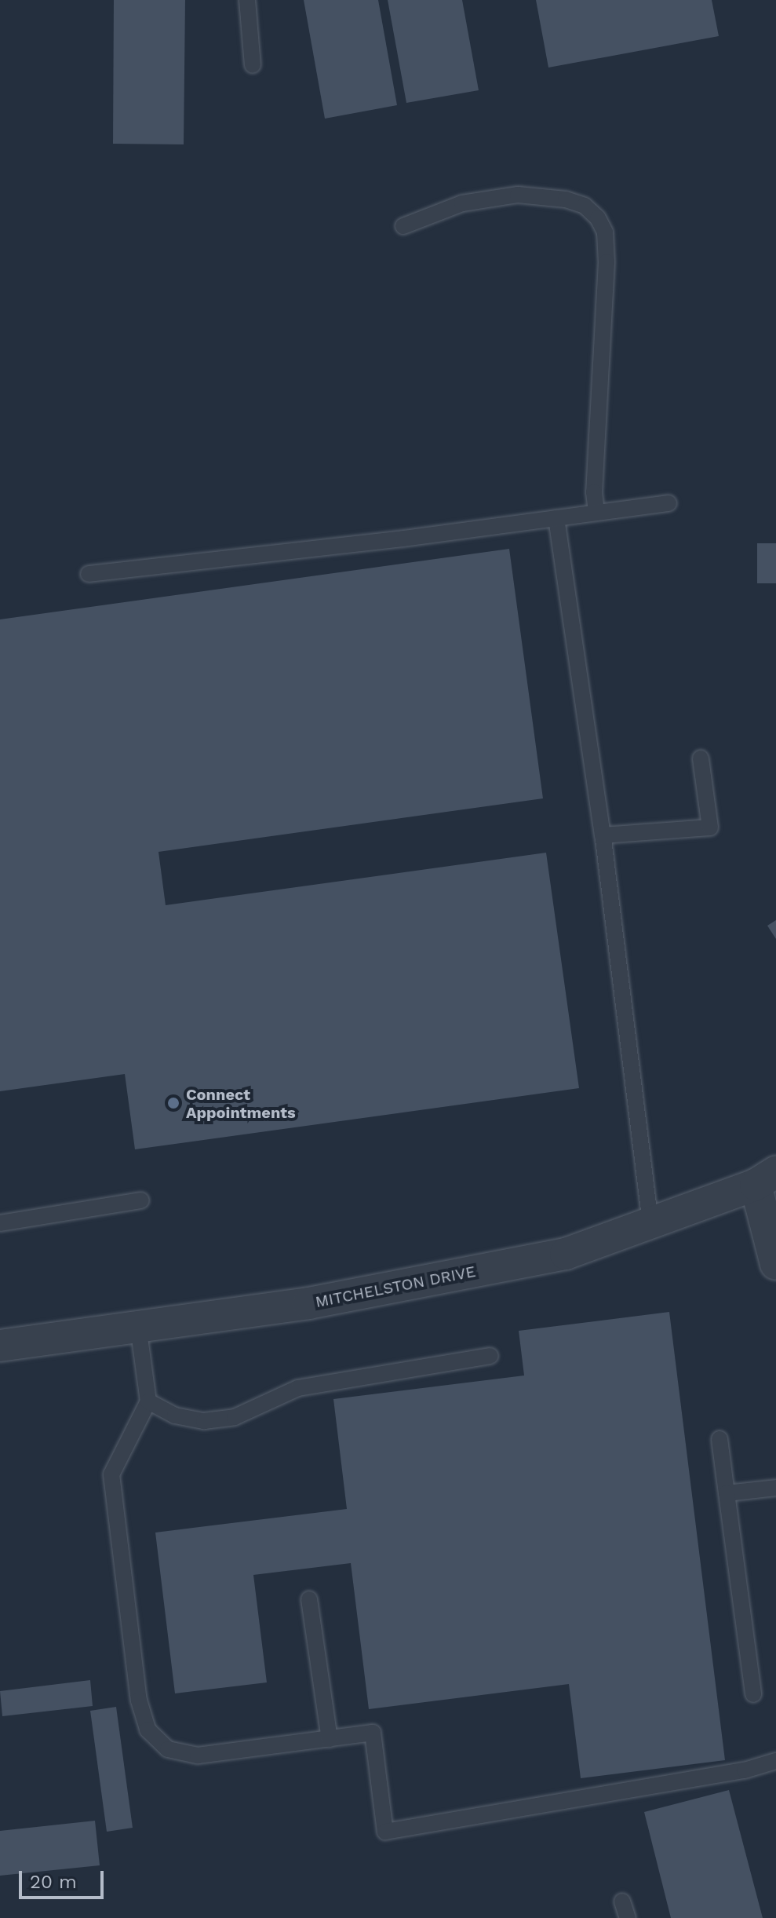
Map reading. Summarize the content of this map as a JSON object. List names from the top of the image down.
{
  "streets": {
    "street": ["MITCHELSTON DRIVE"]
  },
  "places": ["Connect Appointments"],
  "scale_bar": "20 m"
}
